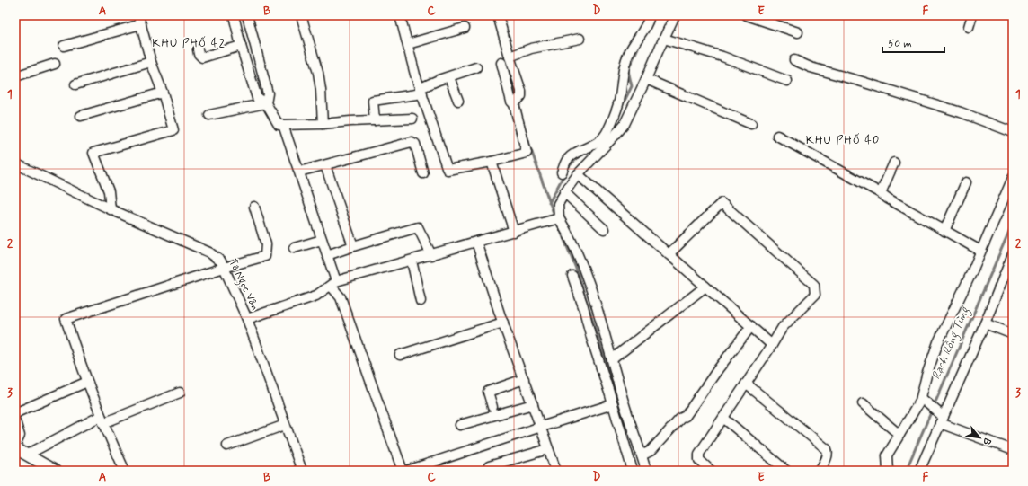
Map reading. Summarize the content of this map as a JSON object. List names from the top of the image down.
{
  "streets": {
    "street": ["Tô Ngọc Vân"]
  },
  "districts": ["KHU PHỐ 42", "KHU PHỐ 40"],
  "water": ["Rạch Rỗng Tùng"],
  "scale_bar": "50 m",
  "north": "bottom right",
  "grid": {
    "columns": [
      "A",
      "B",
      "C",
      "D",
      "E",
      "F"
    ],
    "rows": ["1", "2", "3"]
  }
}
